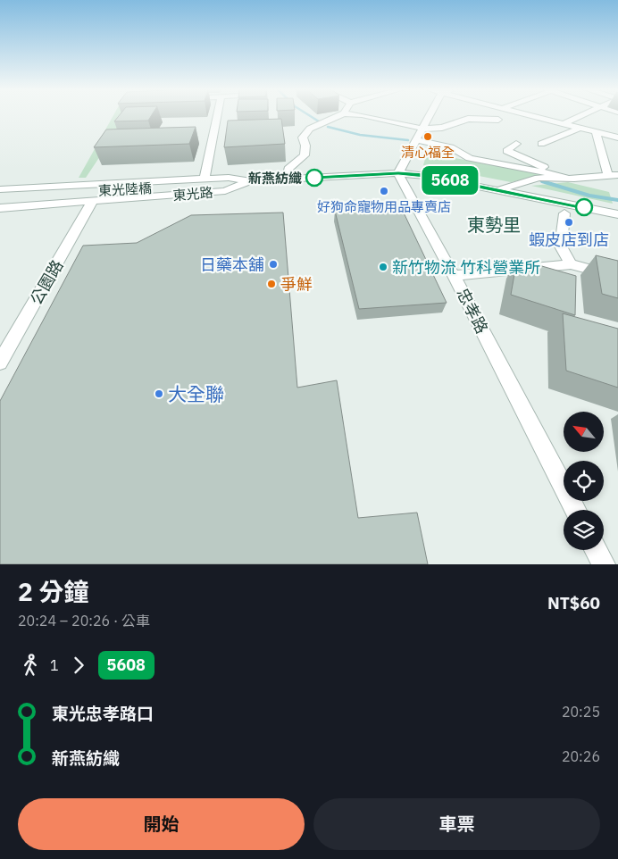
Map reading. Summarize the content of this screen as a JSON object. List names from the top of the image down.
{
  "streets": {
    "street": [
      "東光陸橋",
      "東光路",
      "公園路",
      "忠孝路"
    ]
  },
  "crossings": [
    ["東光陸橋", "東光路"],
    ["東光路", "公園路"],
    ["東光路", "忠孝路"]
  ],
  "districts": ["東勢里"],
  "places": [
    "清心福全",
    "新燕紡織",
    "好狗命寵物用品專賣店",
    "蝦皮店到店",
    "日藥本舖",
    "新竹物流 竹科營業所",
    "爭鮮",
    "大全聯"
  ],
  "lines": ["bus line 5608"],
  "north": "top left",
  "page": {
    "on_map": "5608",
    "heading": ["2 分鐘", "20:24 – 20:26 · 公車", "NT$60"],
    "legs": ["1", "5608"],
    "list": [
      {
        "name": "東光忠孝路口",
        "value": "20:25"
      },
      {
        "name": "新燕紡織",
        "value": "20:26"
      }
    ],
    "buttons": ["開始", "車票"]
  }
}
